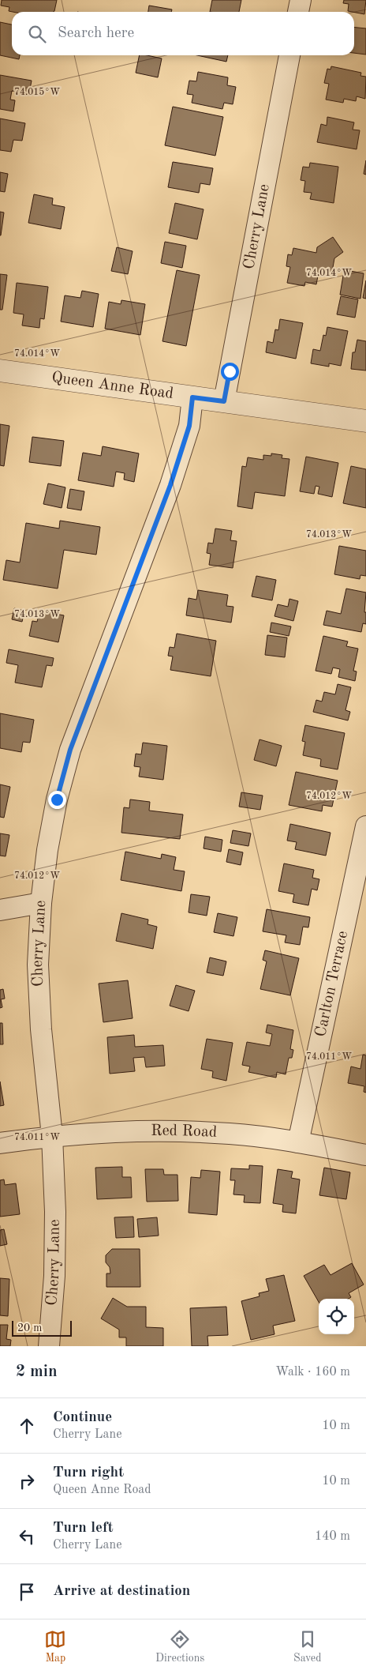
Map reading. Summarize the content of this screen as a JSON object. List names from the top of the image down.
{
  "streets": {
    "street": [
      "Cherry Lane",
      "Queen Anne Road",
      "Carlton Terrace",
      "Red Road"
    ]
  },
  "crossings": [
    ["Cherry Lane", "Queen Anne Road"],
    ["Cherry Lane", "Red Road"],
    ["Carlton Terrace", "Red Road"]
  ],
  "scale_bar": "20 m",
  "page": {
    "search": "Search here",
    "scale": "20 m",
    "heading": ["2 min", "Walk · 160 m"],
    "list": [
      ["Continue", "Cherry Lane", "10 m"],
      ["Turn right", "Queen Anne Road", "10 m"],
      ["Turn left", "Cherry Lane", "140 m"],
      "Arrive at destination"
    ],
    "nav": ["Map", "Directions", "Saved"]
  },
  "coordinates": [
    "74.015°W",
    "74.014°W",
    "74.013°W",
    "74.012°W",
    "74.011°W"
  ]
}
